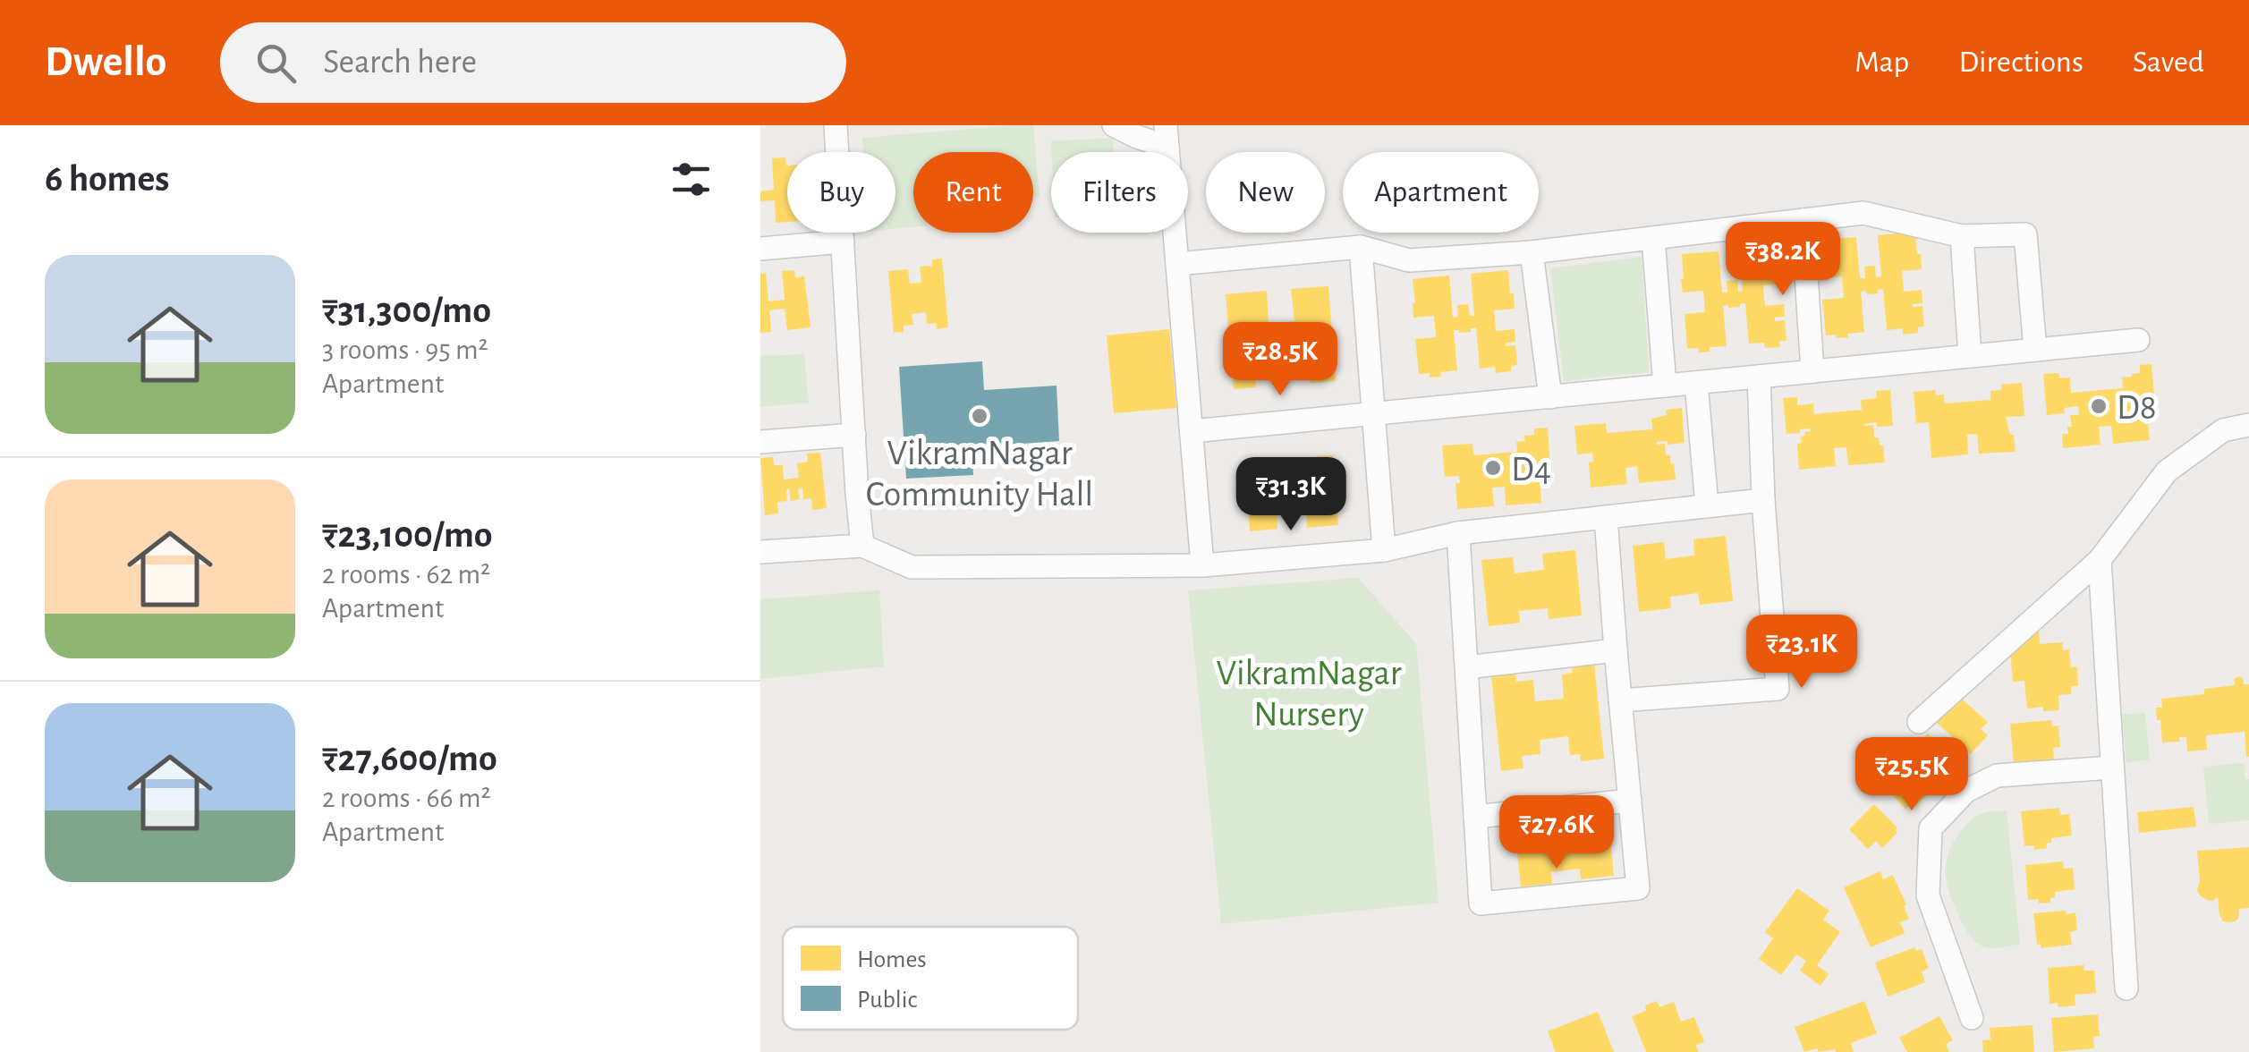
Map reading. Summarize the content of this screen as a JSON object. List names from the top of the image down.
{
  "parks": ["VikramNagar Nursery"],
  "places": ["D8", "VikramNagar Community Hall", "D4"],
  "legend": ["Homes", "Public"],
  "page": {
    "header": "Dwello",
    "search": "Search here",
    "nav": ["Map", "Directions", "Saved"],
    "heading": "6 homes",
    "chip": [
      "Buy",
      "Rent",
      "Filters",
      "New",
      "Apartment"
    ],
    "price": [
      "₹38.2K",
      "₹28.5K",
      "₹31.3K",
      "₹23.1K",
      "₹25.5K",
      "₹27.6K"
    ],
    "list": [
      {
        "name": "₹31,300/mo",
        "note": "3 rooms · 95 m² · Apartment"
      },
      {
        "name": "₹23,100/mo",
        "note": "2 rooms · 62 m² · Apartment"
      },
      {
        "name": "₹27,600/mo",
        "note": "2 rooms · 66 m² · Apartment"
      }
    ]
  }
}
